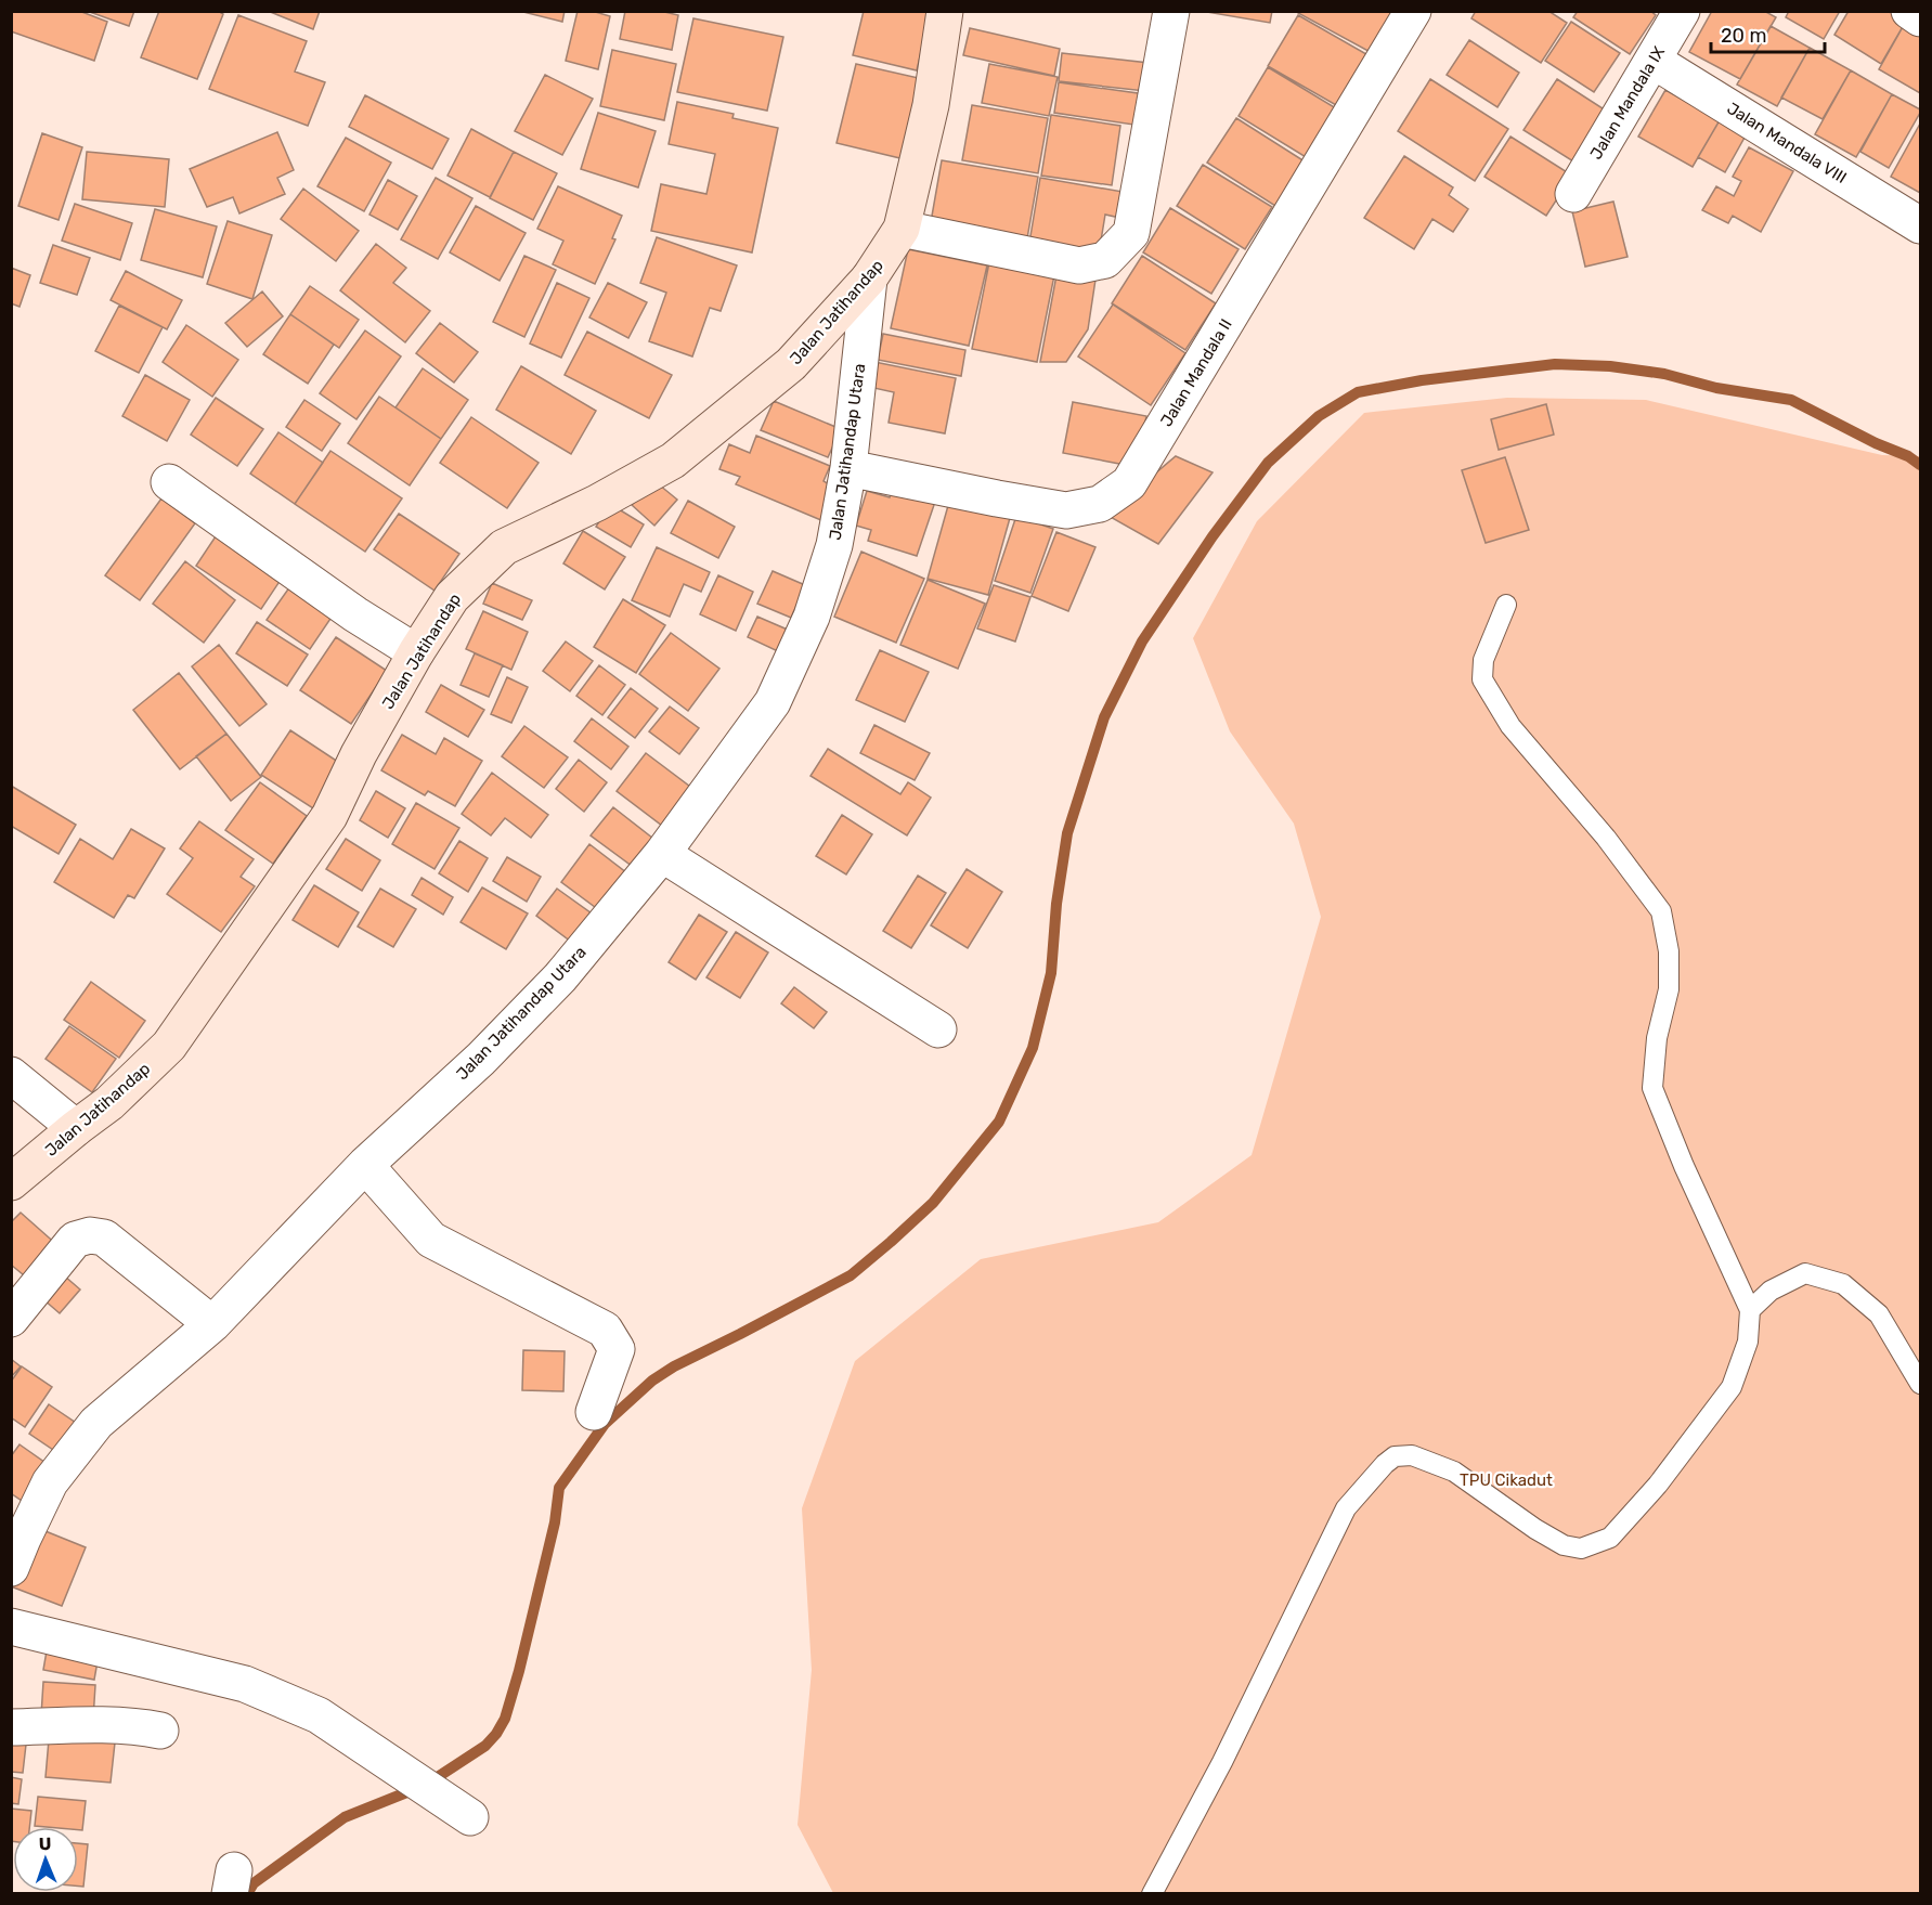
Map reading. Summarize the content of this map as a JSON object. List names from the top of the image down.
{
  "streets": {
    "street": [
      "Jalan Mandala IX",
      "Jalan Mandala VIII",
      "Jalan Jatihandap",
      "Jalan Mandala II",
      "Jalan Jatihandap Utara"
    ]
  },
  "crossings": [
    ["Jalan Mandala IX", "Jalan Mandala VIII"],
    ["Jalan Jatihandap", "Jalan Jatihandap Utara"],
    ["Jalan Mandala II", "Jalan Jatihandap Utara"]
  ],
  "parks": ["TPU Cikadut"],
  "scale_bar": "20 m",
  "north": "top"
}
